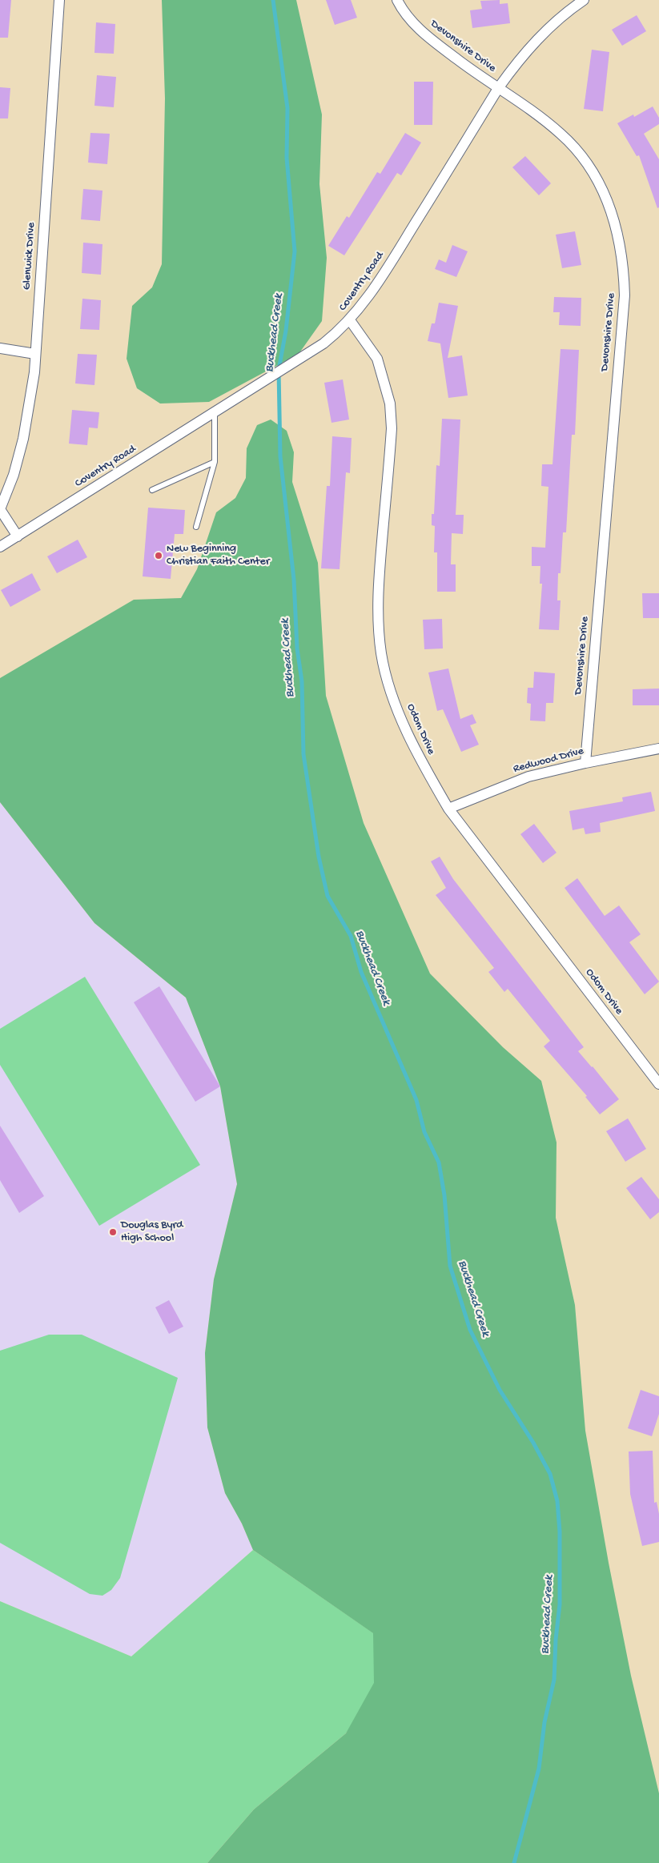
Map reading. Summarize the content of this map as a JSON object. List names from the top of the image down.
{
  "streets": {
    "street": [
      "Devonshire Drive",
      "Glenwick Drive",
      "Coventry Road",
      "Odom Drive",
      "Redwood Drive"
    ]
  },
  "crossings": [
    ["Devonshire Drive", "Coventry Road"],
    ["Devonshire Drive", "Redwood Drive"],
    ["Glenwick Drive", "Coventry Road"],
    ["Coventry Road", "Odom Drive"],
    ["Odom Drive", "Redwood Drive"]
  ],
  "water": ["Buckhead Creek"],
  "places": ["New Beginning Christian Faith Center", "Douglas Byrd High School"]
}
